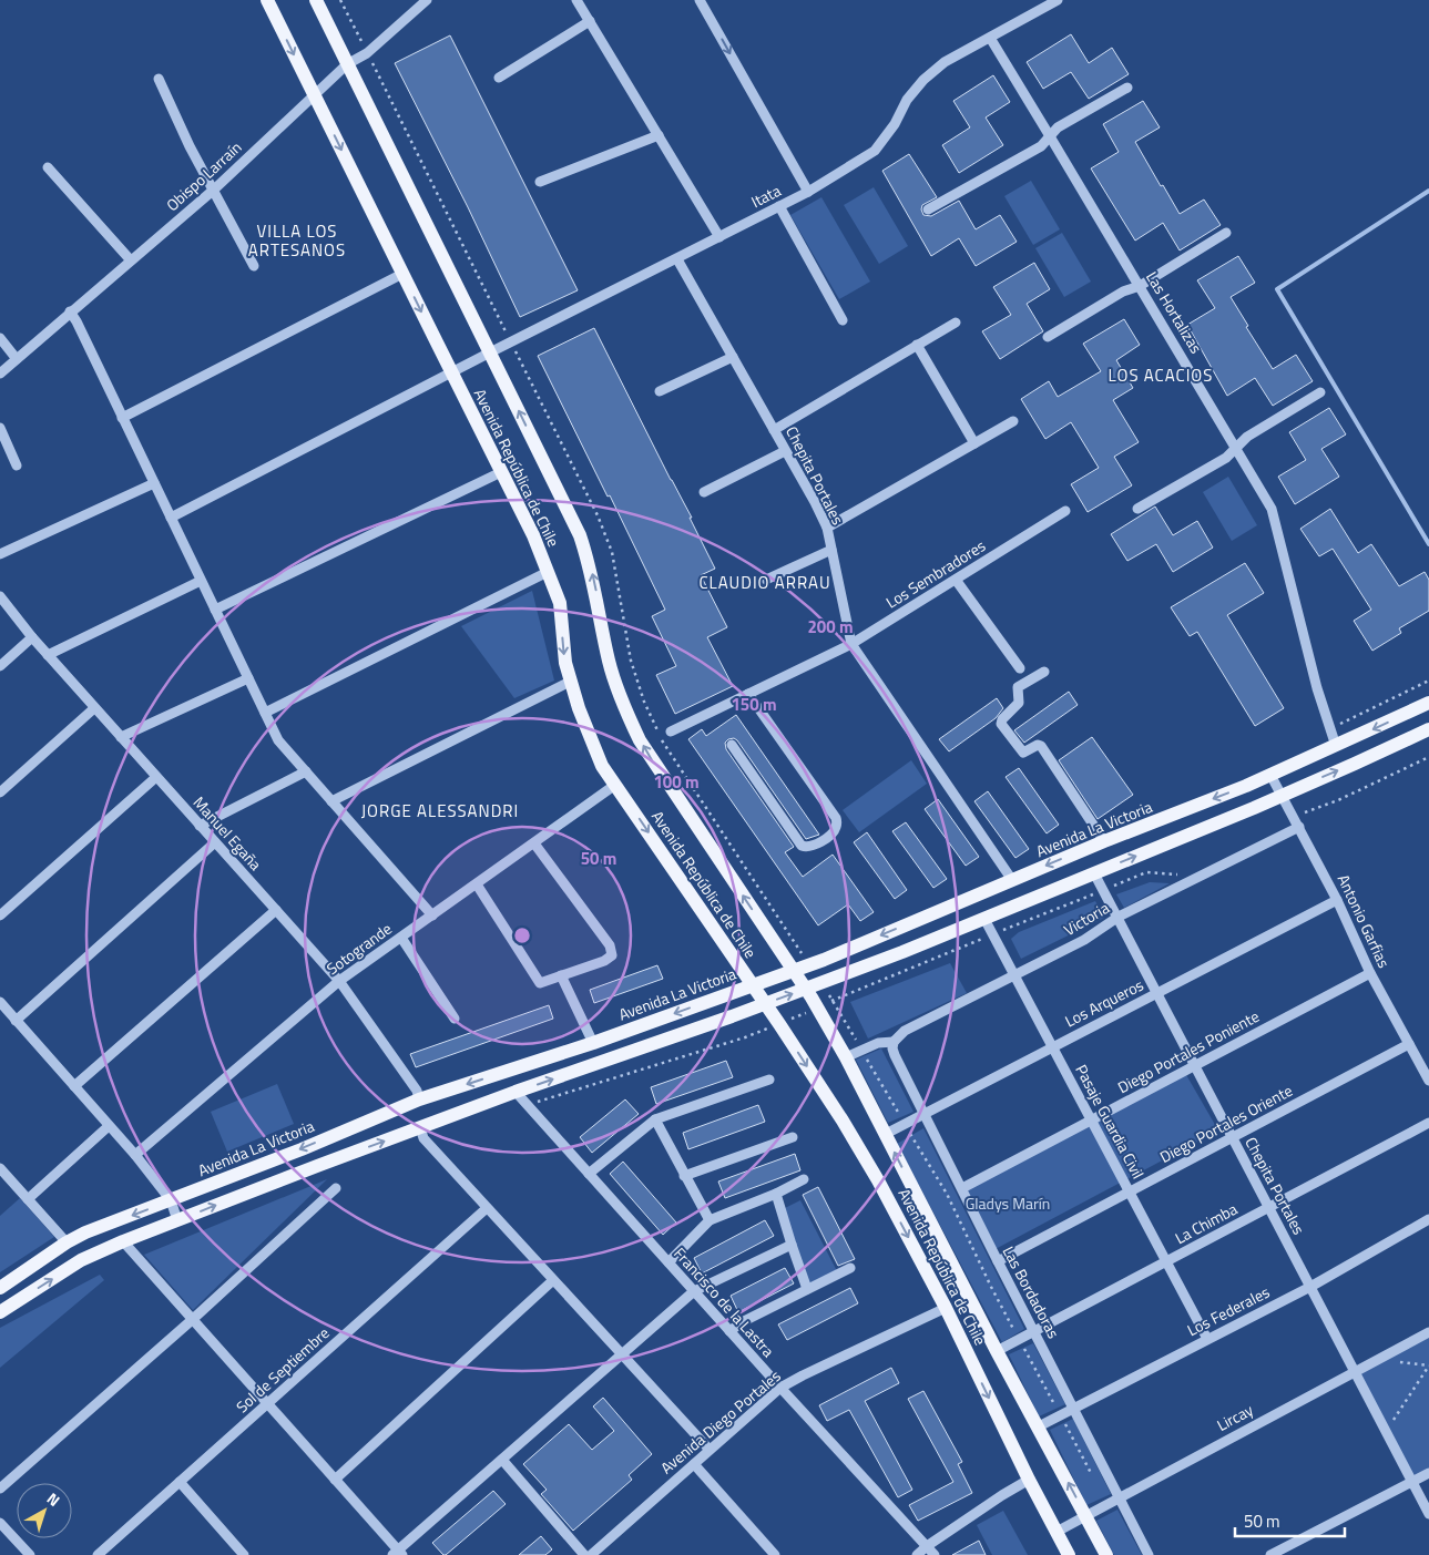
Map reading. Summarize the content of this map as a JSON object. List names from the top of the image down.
{
  "streets": {
    "main road": ["Avenida República de Chile", "Avenida La Victoria"],
    "street": [
      "Obispo Larraín",
      "Itata",
      "Las Hortalizas",
      "Chepita Portales",
      "Los Sembradores",
      "Manuel Egaña",
      "Victoria",
      "Antonio Garfias",
      "Sotogrande",
      "Los Arqueros",
      "Diego Portales Poniente",
      "Pasaje Guardia Civil",
      "Diego Portales Oriente",
      "La Chimba",
      "Las Bordadoras",
      "Francisco de la Lastra",
      "Los Federales",
      "Sol de Septiembre",
      "Lircay",
      "Avenida Diego Portales"
    ]
  },
  "crossings": [
    ["Obispo Larraín", "Avenida República de Chile"],
    ["Itata", "Las Hortalizas"],
    ["Itata", "Avenida República de Chile"],
    ["Itata", "Chepita Portales"],
    ["Las Hortalizas", "Avenida La Victoria"],
    ["Avenida República de Chile", "Avenida La Victoria"],
    ["Avenida República de Chile", "Sotogrande"],
    ["Avenida República de Chile", "Los Arqueros"],
    ["Avenida República de Chile", "La Chimba"],
    ["Avenida República de Chile", "Los Federales"],
    ["Avenida República de Chile", "Lircay"],
    ["Avenida República de Chile", "Avenida Diego Portales"],
    ["Chepita Portales", "Los Sembradores"],
    ["Chepita Portales", "Avenida La Victoria"],
    ["Chepita Portales", "Victoria"],
    ["Chepita Portales", "Los Arqueros"],
    ["Chepita Portales", "Diego Portales Poniente"],
    ["Chepita Portales", "Diego Portales Oriente"],
    ["Chepita Portales", "La Chimba"],
    ["Chepita Portales", "Los Federales"],
    ["Chepita Portales", "Lircay"],
    ["Avenida La Victoria", "Manuel Egaña"],
    ["Avenida La Victoria", "Antonio Garfias"],
    ["Manuel Egaña", "Sotogrande"],
    ["Victoria", "Antonio Garfias"],
    ["Victoria", "Pasaje Guardia Civil"],
    ["Victoria", "Las Bordadoras"],
    ["Antonio Garfias", "Los Arqueros"],
    ["Antonio Garfias", "Diego Portales Poniente"],
    ["Antonio Garfias", "Diego Portales Oriente"],
    ["Los Arqueros", "Pasaje Guardia Civil"],
    ["Los Arqueros", "Las Bordadoras"],
    ["Diego Portales Poniente", "Pasaje Guardia Civil"],
    ["Diego Portales Poniente", "Las Bordadoras"],
    ["Pasaje Guardia Civil", "Diego Portales Oriente"],
    ["Pasaje Guardia Civil", "La Chimba"],
    ["Pasaje Guardia Civil", "Los Federales"],
    ["Diego Portales Oriente", "Las Bordadoras"],
    ["La Chimba", "Las Bordadoras"],
    ["Las Bordadoras", "Los Federales"],
    ["Las Bordadoras", "Lircay"],
    ["Francisco de la Lastra", "Avenida Diego Portales"]
  ],
  "districts": [
    "VILLA LOS ARTESANOS",
    "LOS ACACIOS",
    "CLAUDIO ARRAU",
    "JORGE ALESSANDRI"
  ],
  "parks": ["Gladys Marín"],
  "scale_bar": "50 m",
  "north": "top right",
  "rings": [
    "200 m",
    "150 m",
    "100 m",
    "50 m"
  ]
}
